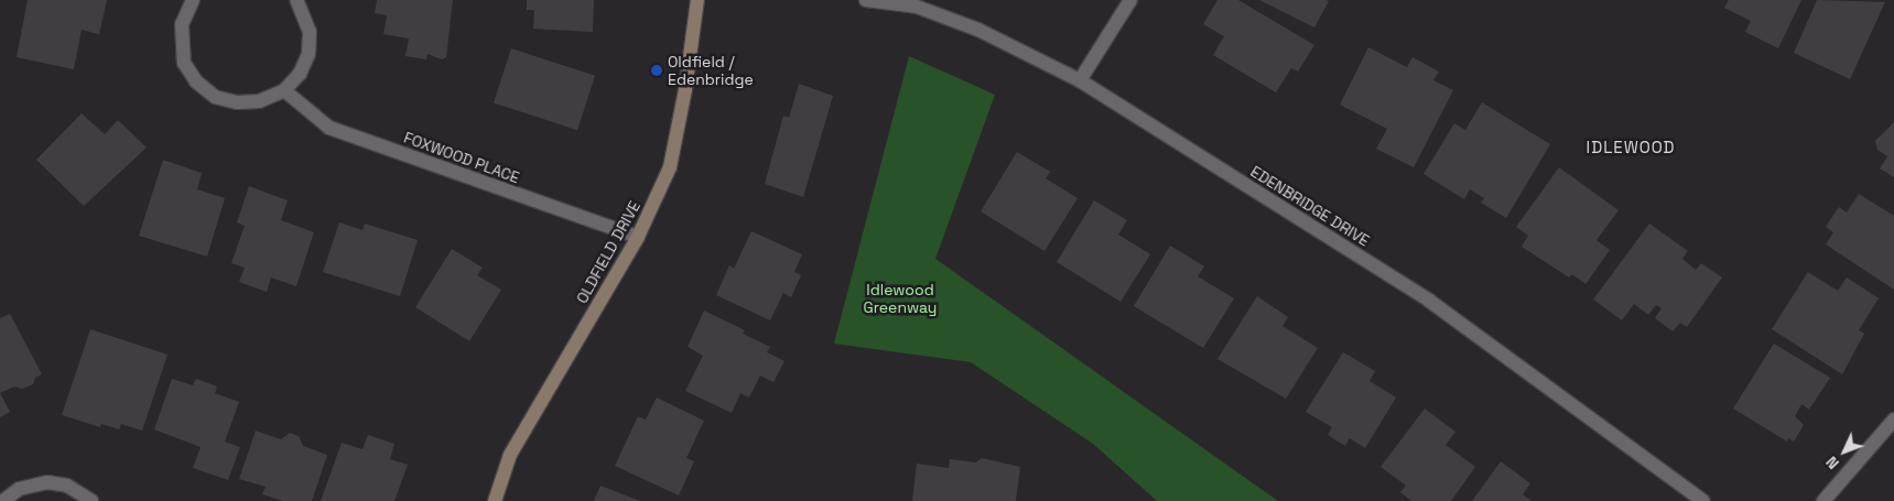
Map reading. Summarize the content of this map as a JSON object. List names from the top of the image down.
{
  "streets": {
    "street": ["FOXWOOD PLACE", "EDENBRIDGE DRIVE", "OLDFIELD DRIVE"]
  },
  "crossings": [
    ["FOXWOOD PLACE", "OLDFIELD DRIVE"]
  ],
  "districts": ["IDLEWOOD"],
  "parks": ["Idlewood Greenway"],
  "places": ["Oldfield / Edenbridge"],
  "north": "bottom left"
}
